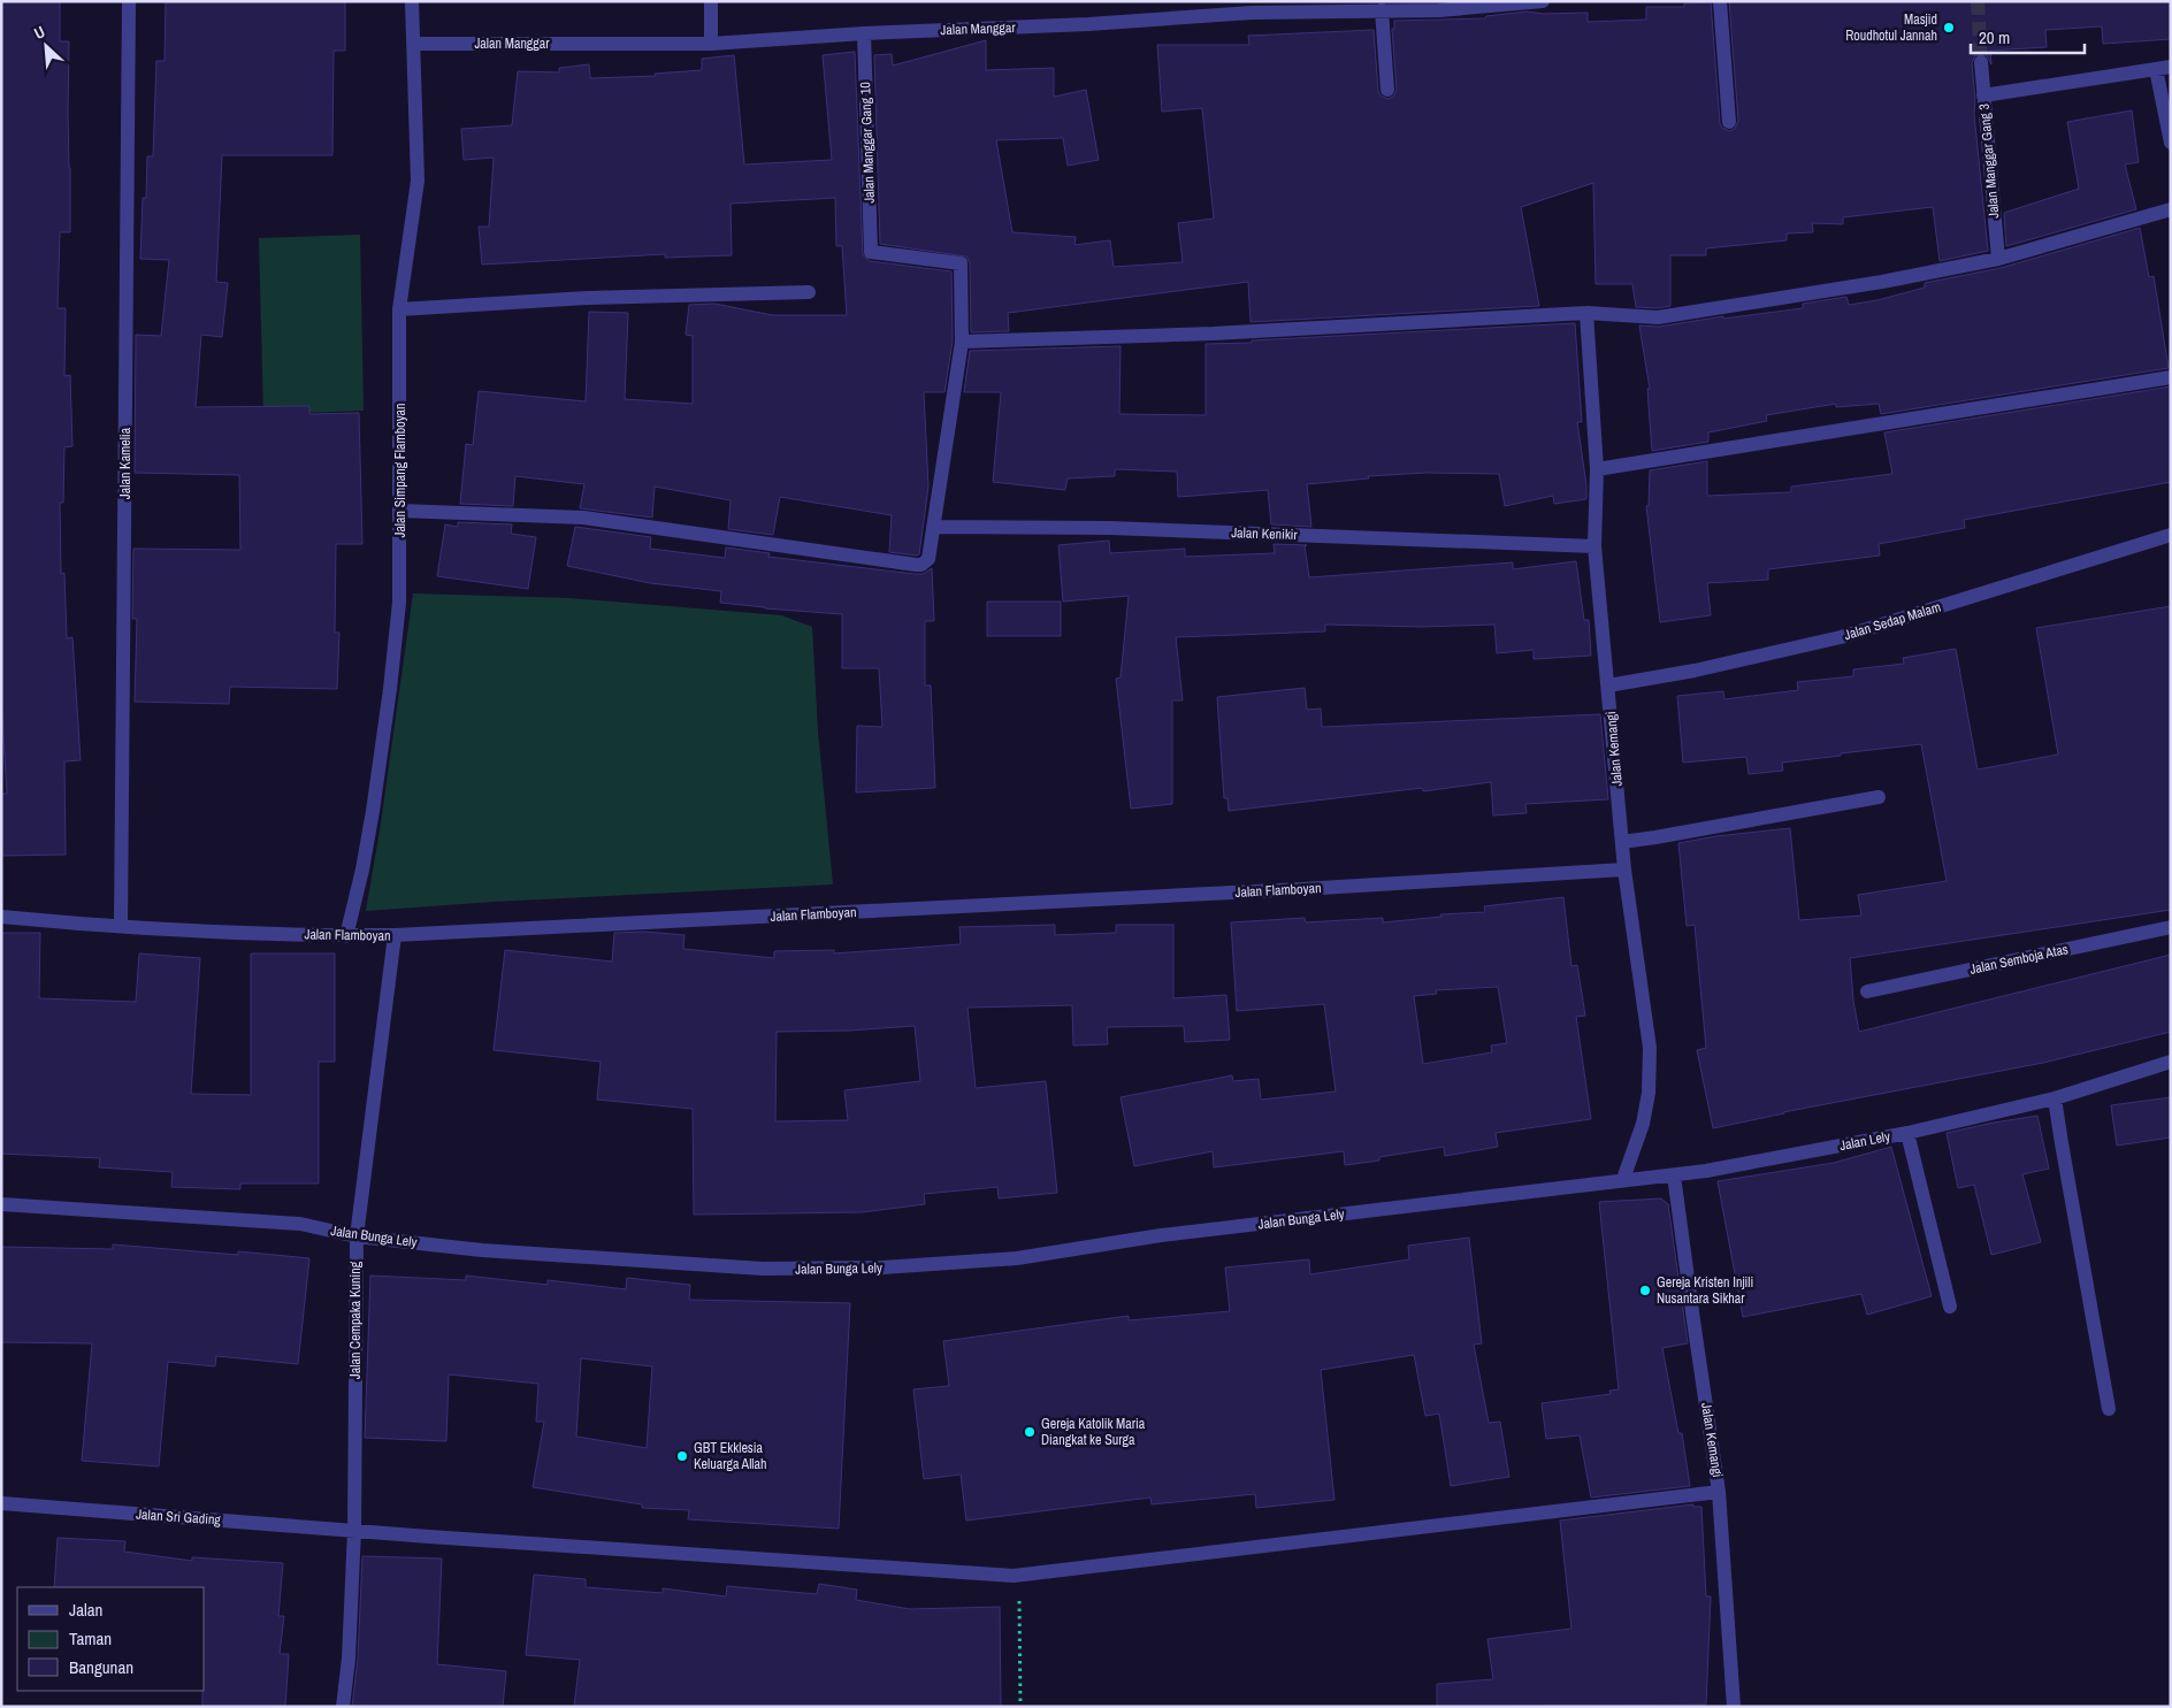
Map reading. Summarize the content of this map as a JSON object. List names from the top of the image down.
{
  "streets": {
    "street": [
      "Jalan Manggar",
      "Jalan Manggar Gang 10",
      "Jalan Manggar Gang 3",
      "Jalan Kamelia",
      "Jalan Simpang Flamboyan",
      "Jalan Kenikir",
      "Jalan Sedap Malam",
      "Jalan Kemangi",
      "Jalan Flamboyan",
      "Jalan Semboja Atas",
      "Jalan Lely",
      "Jalan Bunga Lely",
      "Jalan Cempaka Kuning",
      "Jalan Sri Gading"
    ]
  },
  "crossings": [
    ["Jalan Manggar", "Jalan Manggar Gang 10"],
    ["Jalan Manggar", "Jalan Simpang Flamboyan"],
    ["Jalan Kamelia", "Jalan Flamboyan"],
    ["Jalan Simpang Flamboyan", "Jalan Flamboyan"],
    ["Jalan Kenikir", "Jalan Kemangi"],
    ["Jalan Sedap Malam", "Jalan Kemangi"],
    ["Jalan Kemangi", "Jalan Flamboyan"],
    ["Jalan Kemangi", "Jalan Lely"],
    ["Jalan Kemangi", "Jalan Bunga Lely"],
    ["Jalan Kemangi", "Jalan Sri Gading"],
    ["Jalan Flamboyan", "Jalan Cempaka Kuning"],
    ["Jalan Lely", "Jalan Bunga Lely"],
    ["Jalan Bunga Lely", "Jalan Cempaka Kuning"],
    ["Jalan Cempaka Kuning", "Jalan Sri Gading"]
  ],
  "places": [
    "Masjid Roudhotul Jannah",
    "Gereja Kristen Injili Nusantara Sikhar",
    "Gereja Katolik Maria Diangkat ke Surga",
    "GBT Ekklesia Keluarga Allah"
  ],
  "legend": ["Jalan", "Taman", "Bangunan"],
  "scale_bar": "20 m",
  "north": "top left"
}
